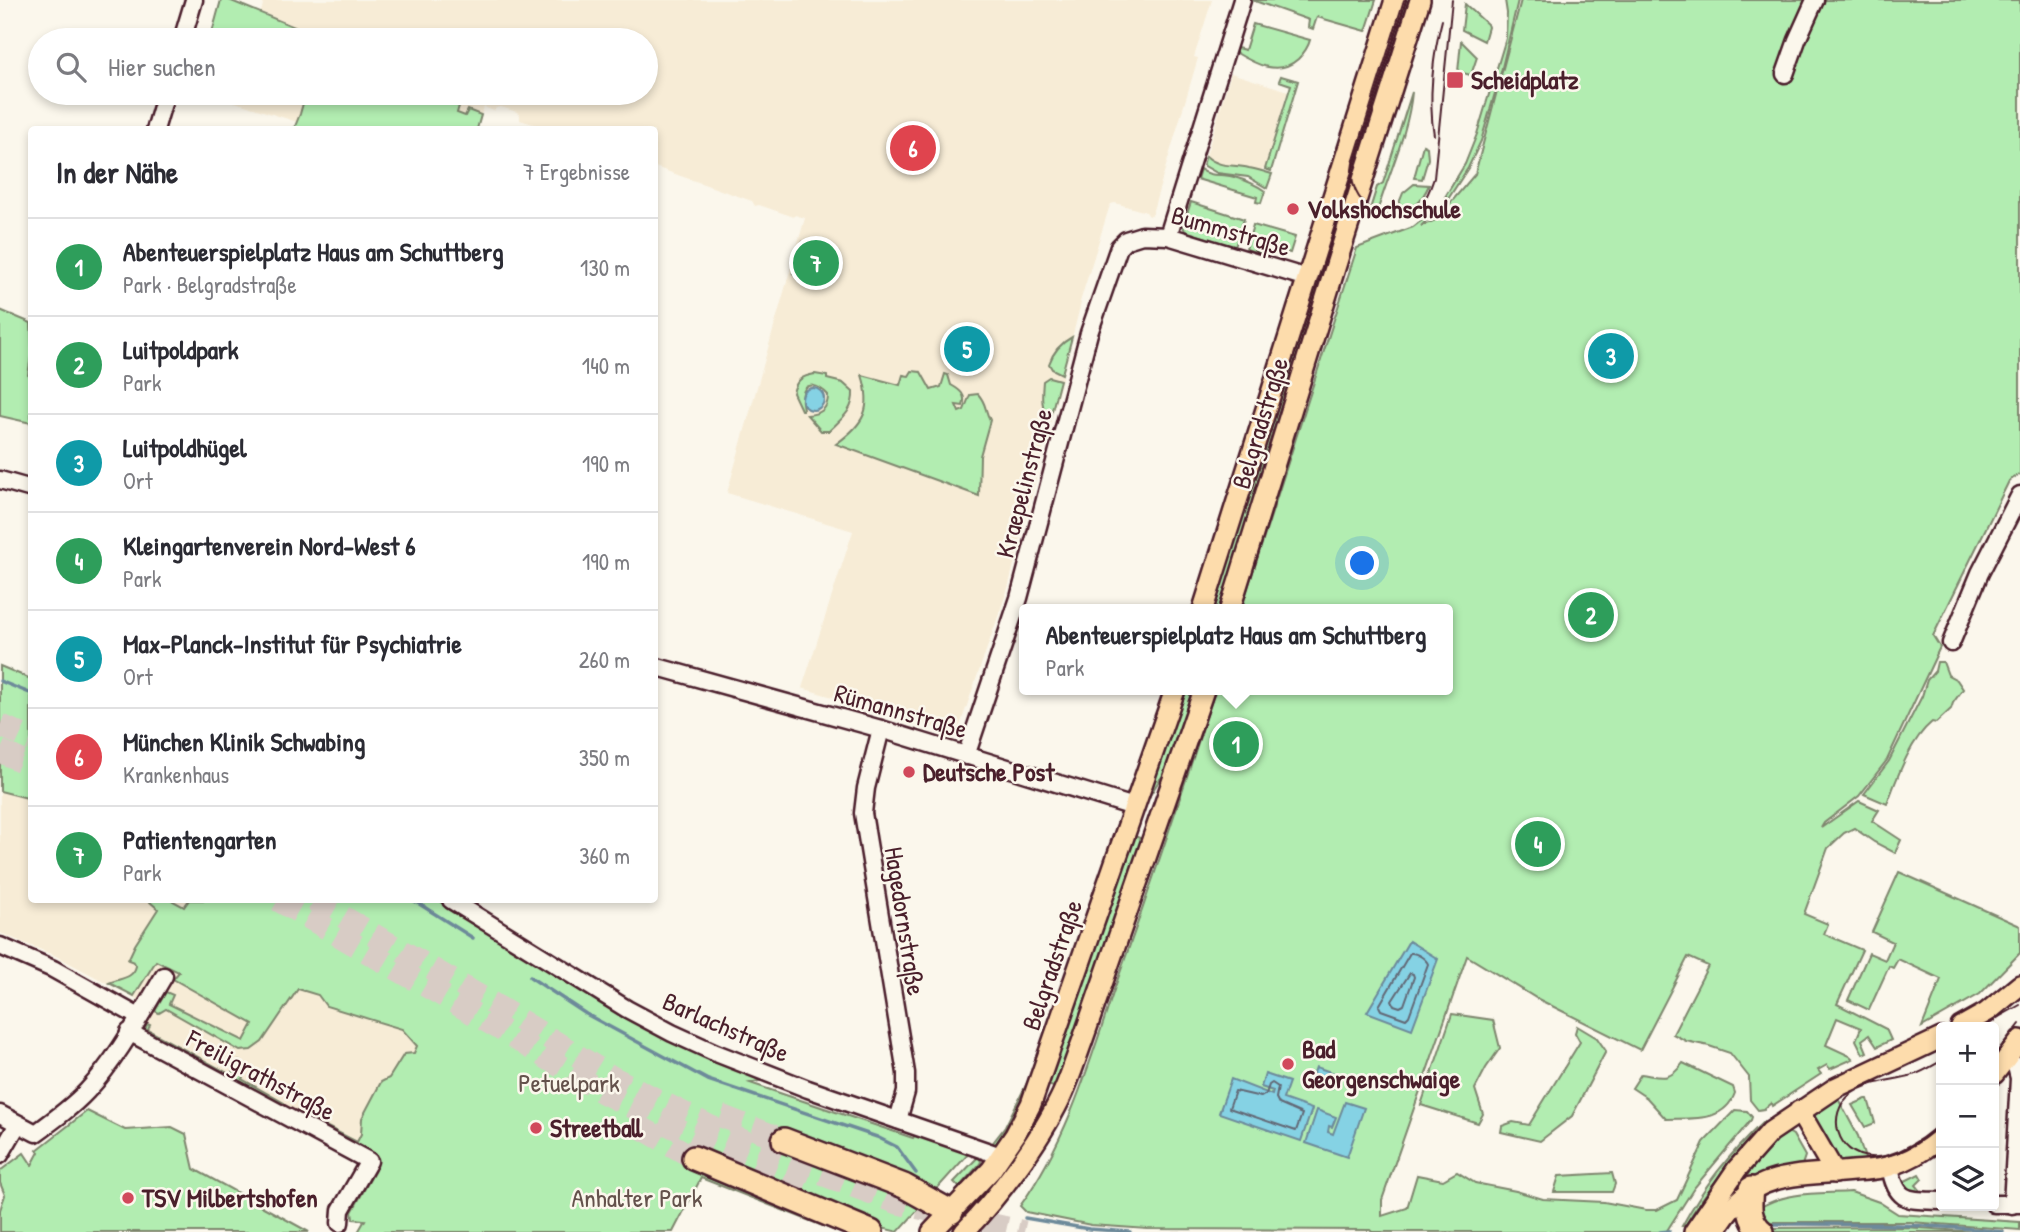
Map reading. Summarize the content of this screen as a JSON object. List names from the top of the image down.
{
  "streets": {
    "main road": ["Belgradstraße"],
    "street": [
      "Bummstraße",
      "Kraepelinstraße",
      "Rümannstraße",
      "Hagedornstraße",
      "Barlachstraße",
      "Freiligrathstraße"
    ]
  },
  "crossings": [
    ["Bummstraße", "Belgradstraße"],
    ["Bummstraße", "Kraepelinstraße"],
    ["Belgradstraße", "Rümannstraße"],
    ["Belgradstraße", "Barlachstraße"],
    ["Kraepelinstraße", "Rümannstraße"],
    ["Rümannstraße", "Hagedornstraße"],
    ["Hagedornstraße", "Barlachstraße"]
  ],
  "parks": ["Petuelpark", "Anhalter Park"],
  "places": {
    "transit": ["Scheidplatz"],
    "other": [
      "Volkshochschule",
      "Deutsche Post",
      "Bad Georgenschwaige",
      "Streetball",
      "TSV Milbertshofen"
    ]
  },
  "page": {
    "search": "Hier suchen",
    "pins": [
      "6",
      "7",
      "5",
      "3",
      "2",
      "1",
      "4"
    ],
    "heading": ["In der Nähe", "7 Ergebnisse"],
    "list": [
      {
        "mark": "1",
        "name": "Abenteuerspielplatz Haus am Schuttberg",
        "note": "Park · Belgradstraße",
        "value": "130 m"
      },
      {
        "mark": "2",
        "name": "Luitpoldpark",
        "note": "Park",
        "value": "140 m"
      },
      {
        "mark": "3",
        "name": "Luitpoldhügel",
        "note": "Ort",
        "value": "190 m"
      },
      {
        "mark": "4",
        "name": "Kleingartenverein Nord-West 6",
        "note": "Park",
        "value": "190 m"
      },
      {
        "mark": "5",
        "name": "Max-Planck-Institut für Psychiatrie",
        "note": "Ort",
        "value": "260 m"
      },
      {
        "mark": "6",
        "name": "München Klinik Schwabing",
        "note": "Krankenhaus",
        "value": "350 m"
      },
      {
        "mark": "7",
        "name": "Patientengarten",
        "note": "Park",
        "value": "360 m"
      }
    ],
    "popup": ["Abenteuerspielplatz Haus am Schuttberg", "Park"],
    "map_buttons": ["+", "−"]
  }
}
